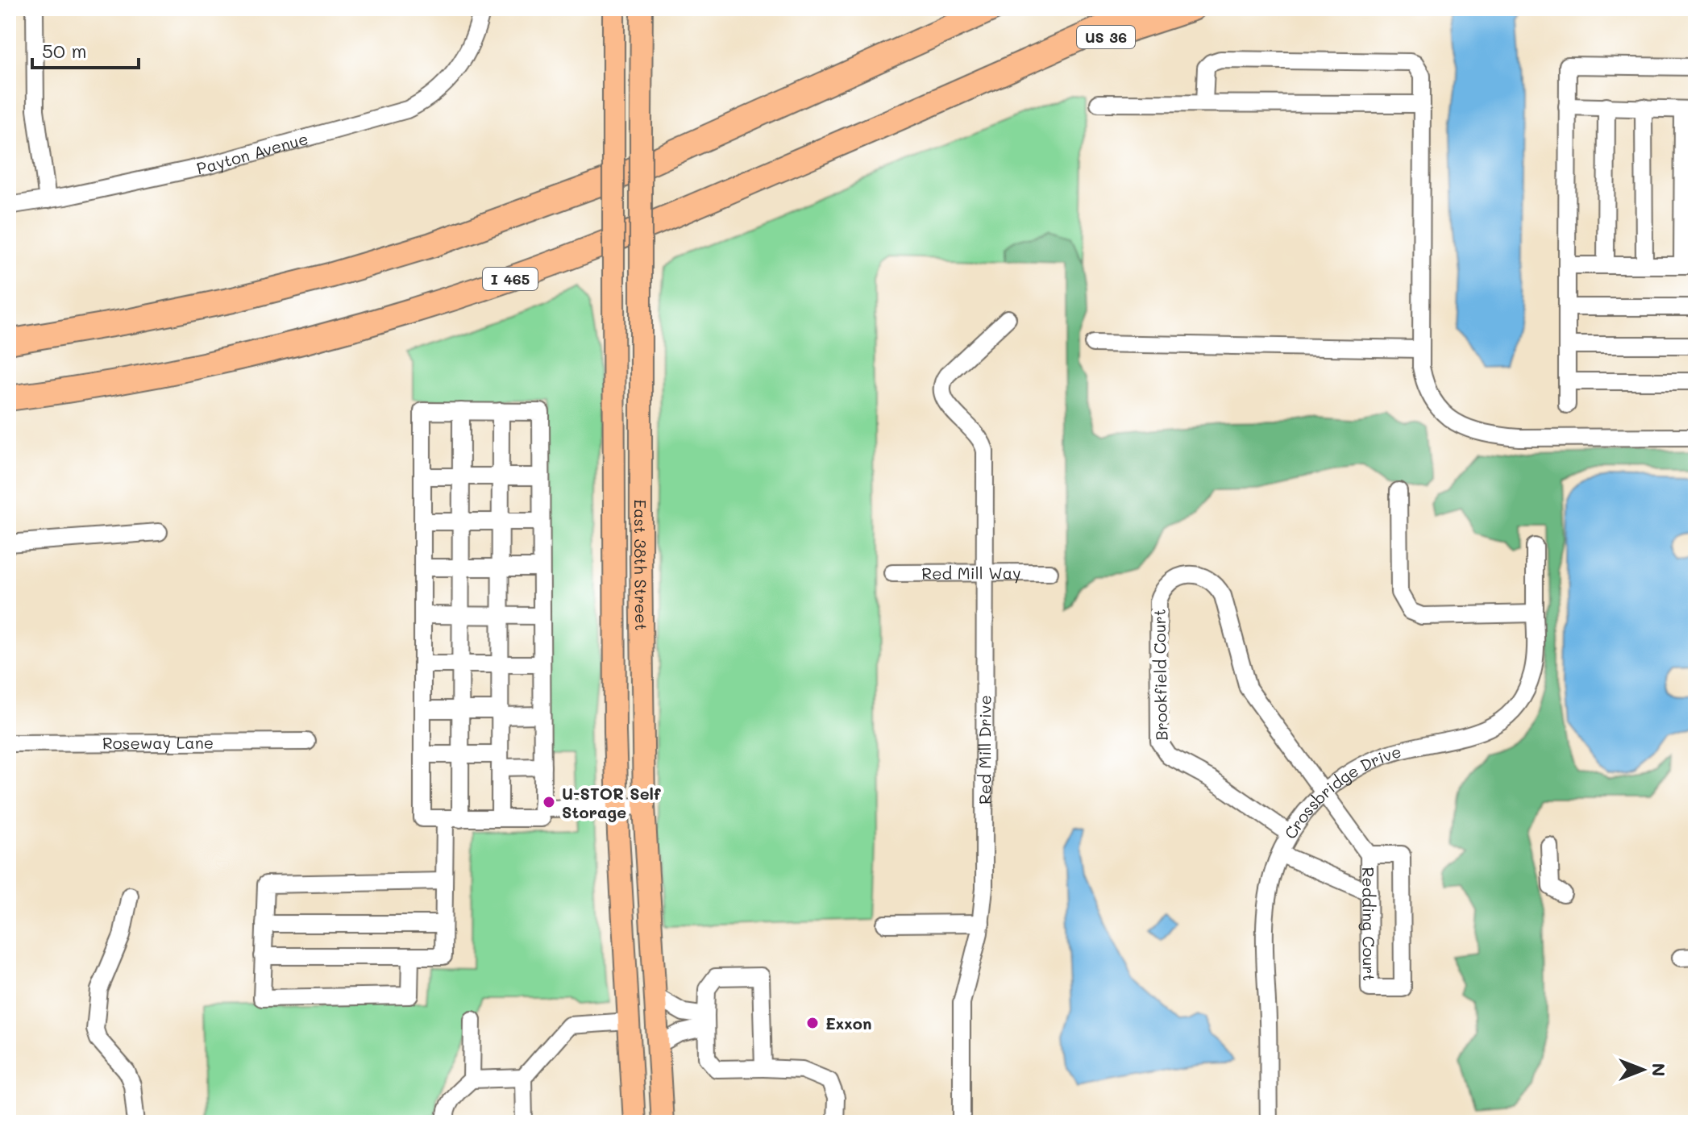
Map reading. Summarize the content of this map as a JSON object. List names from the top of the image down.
{
  "streets": {
    "highway": ["US 36", "I 465"],
    "main road": ["East 38th Street"],
    "street": [
      "Payton Avenue",
      "Red Mill Way",
      "Brookfield Court",
      "Roseway Lane",
      "Red Mill Drive",
      "Crossbridge Drive",
      "Redding Court"
    ]
  },
  "crossings": [
    ["US 36", "I 465"],
    ["Red Mill Way", "Red Mill Drive"],
    ["Brookfield Court", "Crossbridge Drive"],
    ["Brookfield Court", "Redding Court"],
    ["Crossbridge Drive", "Redding Court"]
  ],
  "places": ["U-STOR Self Storage", "Exxon"],
  "scale_bar": "50 m",
  "north": "right"
}
